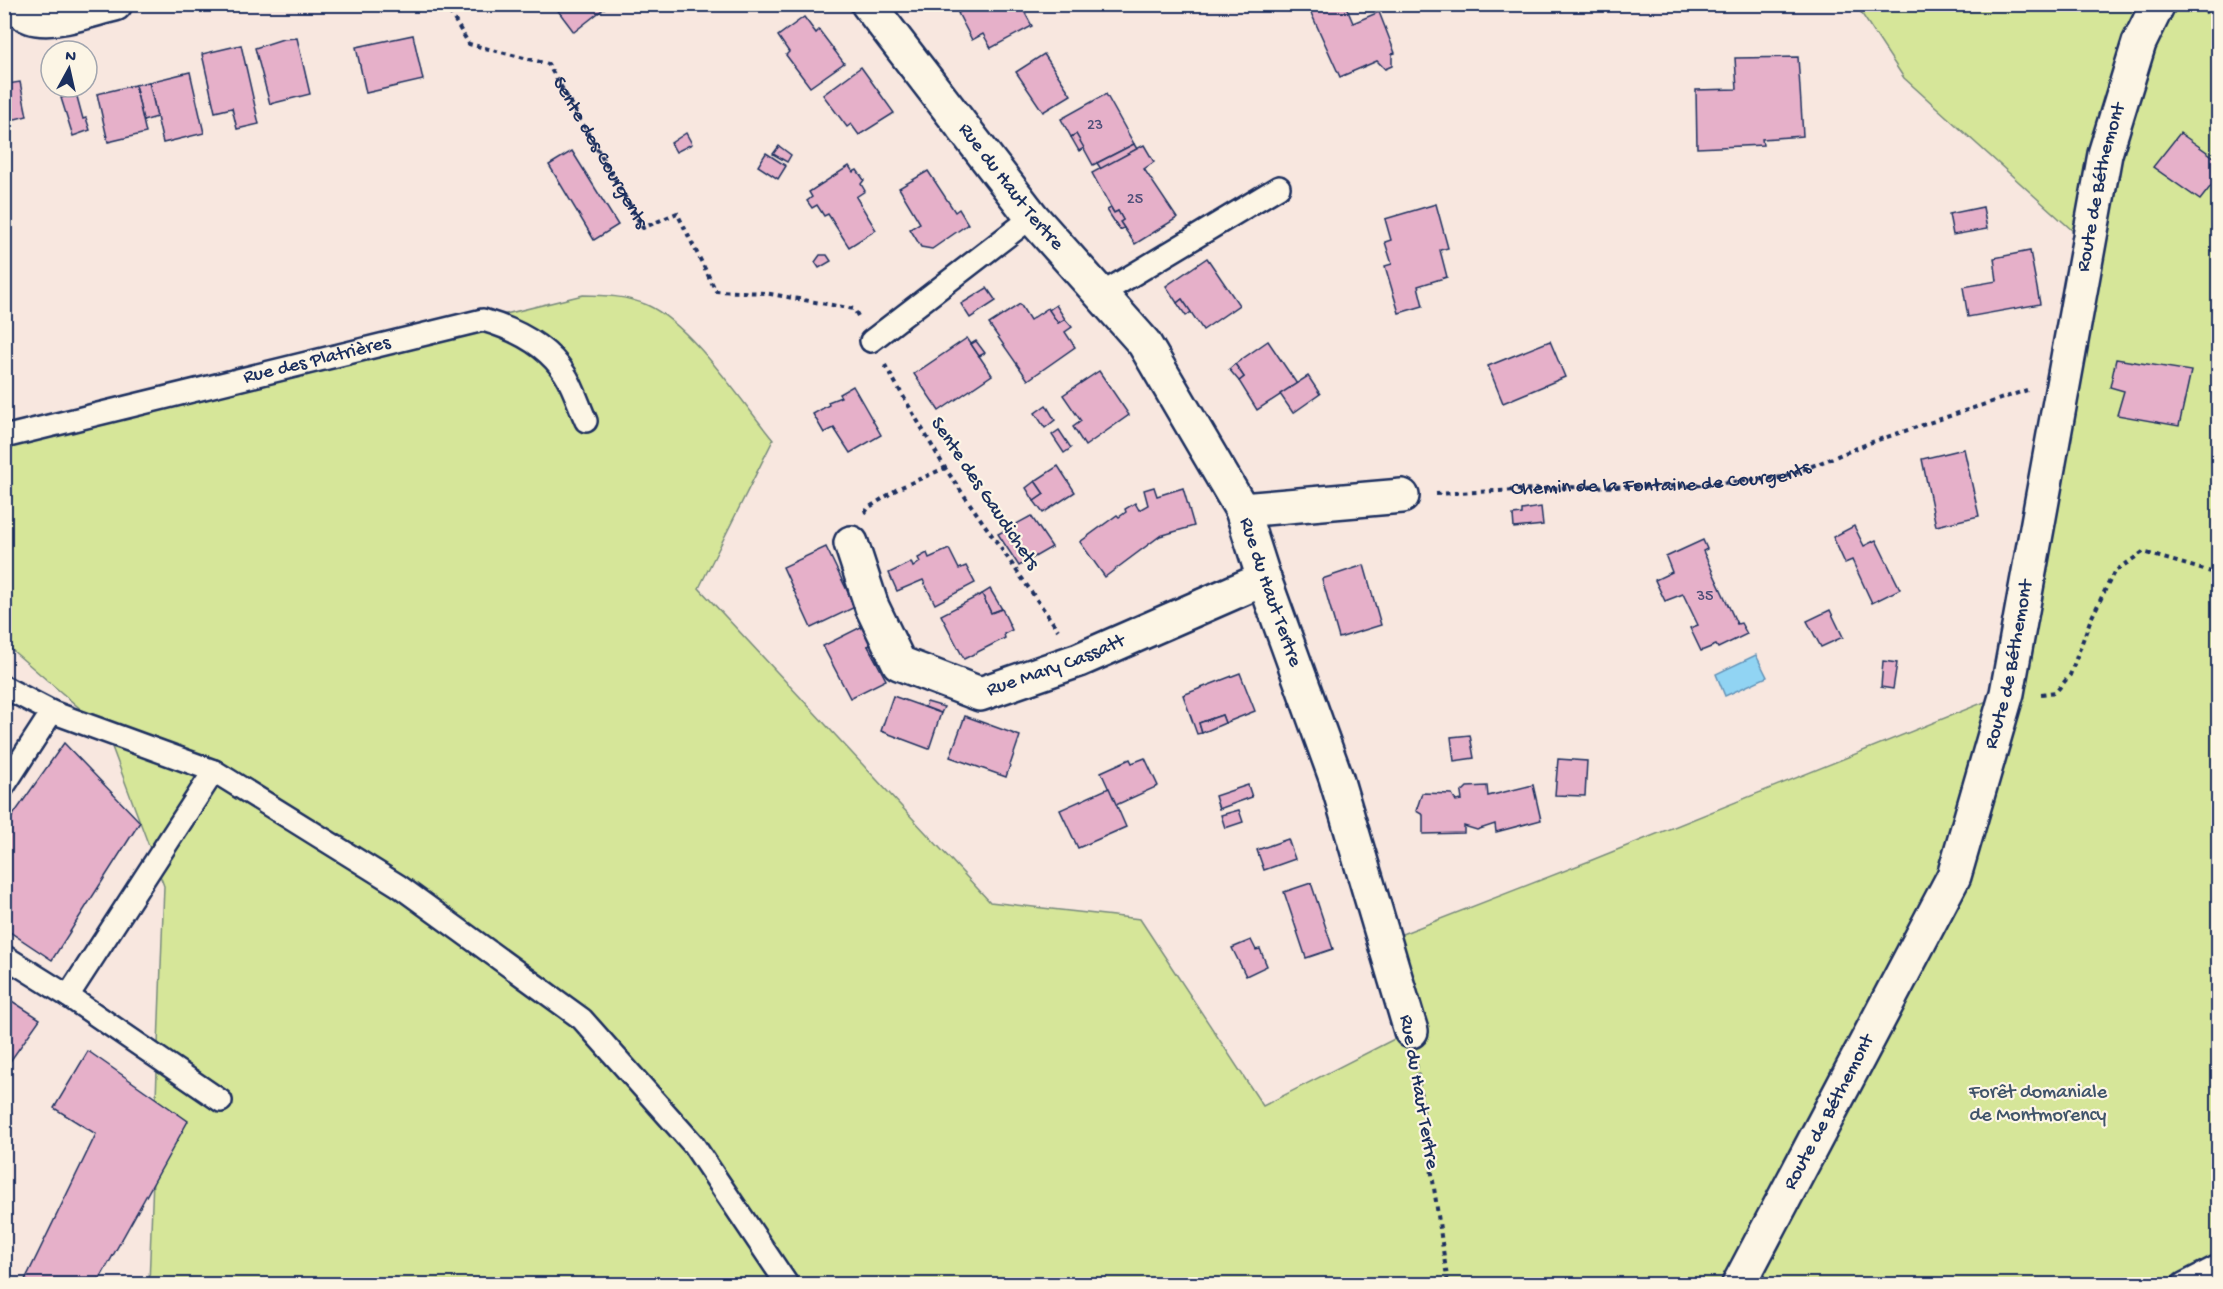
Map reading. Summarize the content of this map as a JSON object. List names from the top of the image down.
{
  "streets": {
    "street": ["Rue du Haut Tertre", "Route de Béthemont", "Rue Mary Cassatt"],
    "lane": ["Rue des Platrières"],
    "path": ["Sente des Courgents", "Chemin de la Fontaine de Courgents", "Sente des Gaudichets"]
  },
  "crossings": [
    ["Sente des Courgents", "Sente des Gaudichets"],
    ["Rue du Haut Tertre", "Rue Mary Cassatt"],
    ["Sente des Gaudichets", "Rue Mary Cassatt"]
  ],
  "parks": ["Forêt domaniale de Montmorency"],
  "house_numbers": ["23", "25", "35"],
  "north": "top"
}
